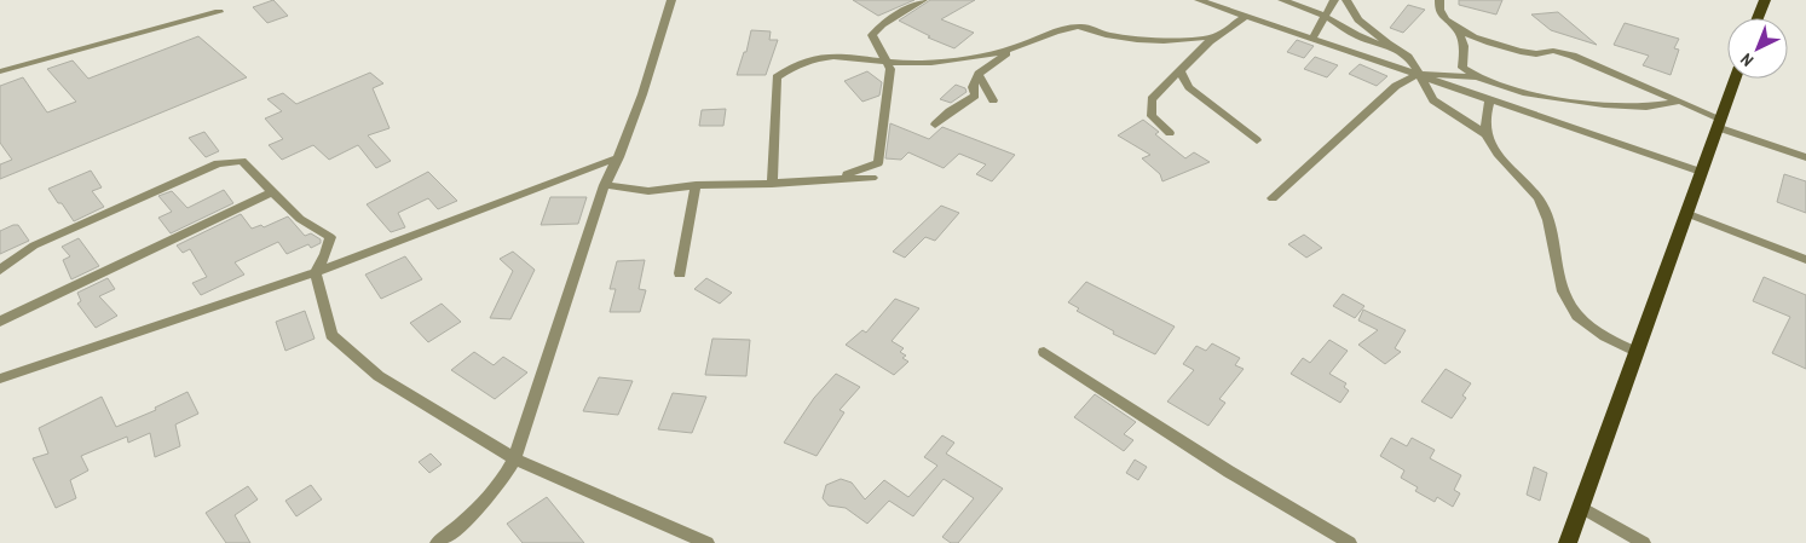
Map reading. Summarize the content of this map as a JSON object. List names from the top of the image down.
{
  "north": "bottom left"
}
